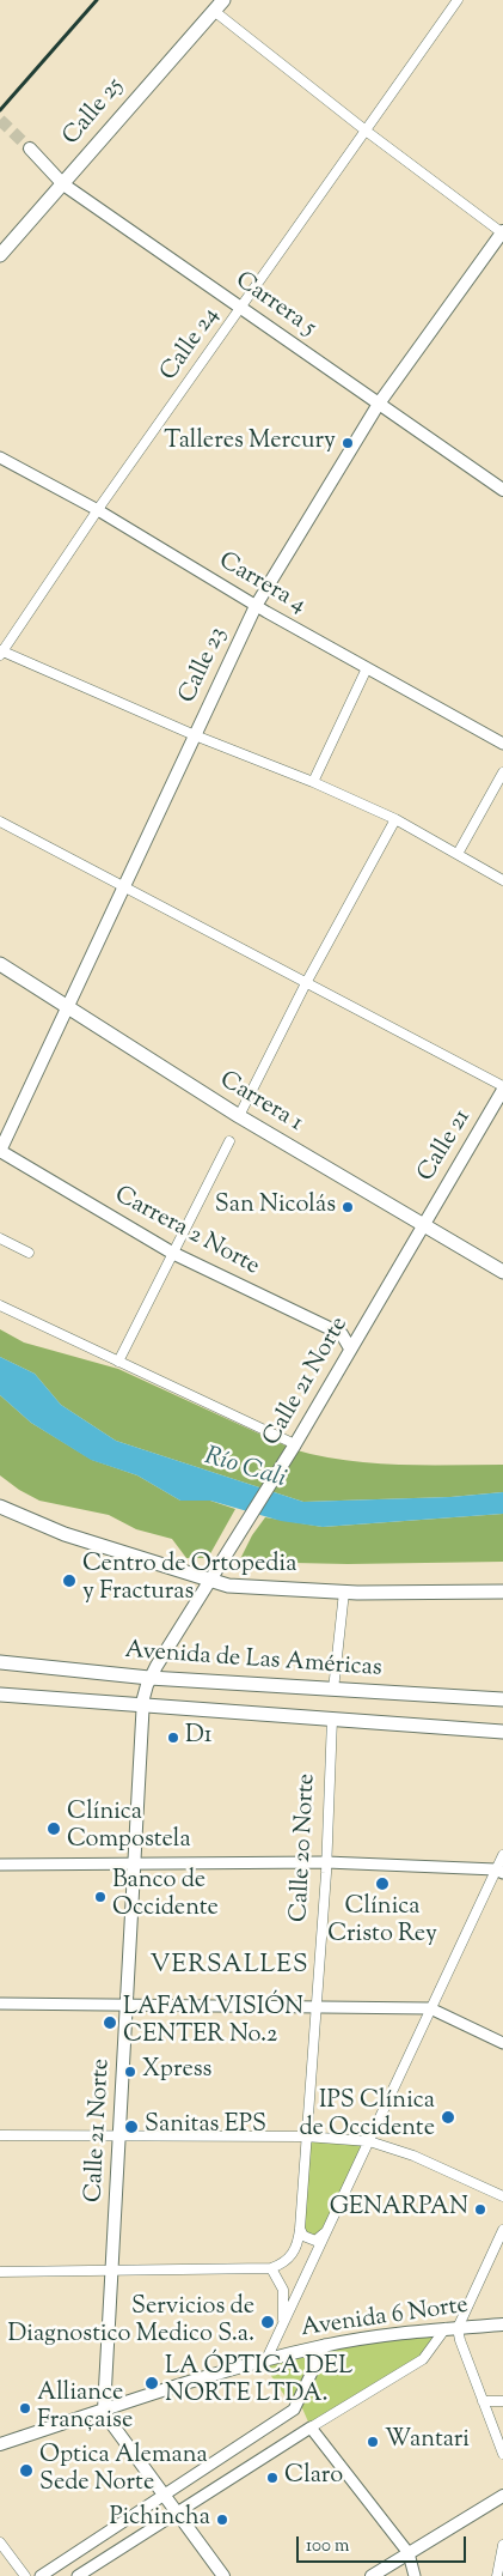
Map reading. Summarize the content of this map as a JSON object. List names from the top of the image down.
{
  "streets": {
    "main road": [
      "Calle 25",
      "Carrera 5",
      "Calle 23",
      "Carrera 1",
      "Calle 21",
      "Carrera 2 Norte",
      "Calle 21 Norte",
      "Avenida de Las Américas",
      "Avenida 6 Norte"
    ],
    "street": ["Calle 24", "Carrera 4", "Calle 20 Norte"]
  },
  "crossings": [
    ["Calle 25", "Carrera 5"],
    ["Carrera 5", "Calle 24"],
    ["Carrera 5", "Calle 23"],
    ["Calle 24", "Carrera 4"],
    ["Carrera 4", "Calle 23"],
    ["Calle 23", "Carrera 1"],
    ["Calle 23", "Carrera 2 Norte"],
    ["Carrera 1", "Calle 21"],
    ["Carrera 1", "Calle 21 Norte"],
    ["Calle 21", "Calle 21 Norte"],
    ["Calle 21 Norte", "Avenida de Las Américas"],
    ["Calle 21 Norte", "Avenida 6 Norte"]
  ],
  "districts": ["VERSALLES"],
  "water": ["Río Cali"],
  "places": [
    "Talleres Mercury",
    "San Nicolás",
    "Centro de Ortopedia y Fracturas",
    "D1",
    "Clínica Compostela",
    "Clínica Cristo Rey",
    "Banco de Occidente",
    "LAFAM VISIÓN CENTER No.2",
    "Xpress",
    "IPS Clínica de Occidente",
    "Sanitas EPS",
    "GENARPAN",
    "Servicios de Diagnostico Medico S.a.",
    "LA ÓPTICA DEL NORTE LTDA.",
    "Alliance Française",
    "Wantari",
    "Optica Alemana Sede Norte",
    "Claro",
    "Pichincha"
  ],
  "scale_bar": "100 m"
}
